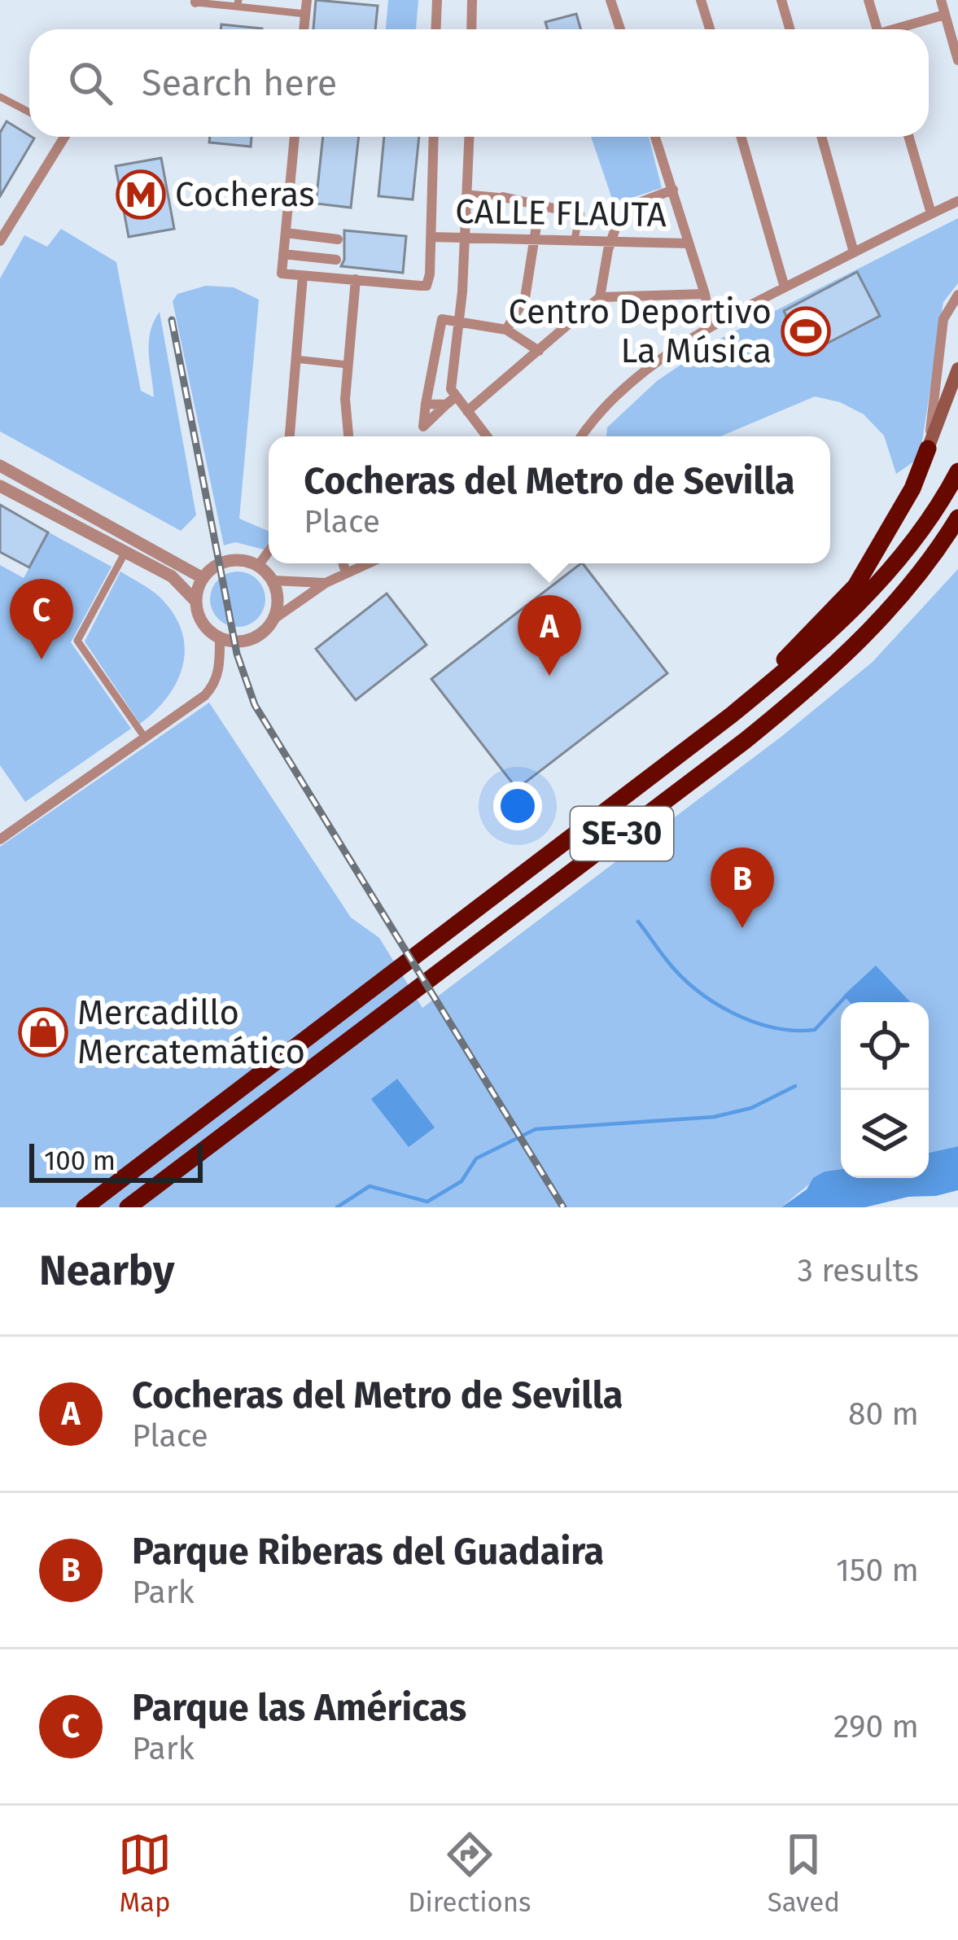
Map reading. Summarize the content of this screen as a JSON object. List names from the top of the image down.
{
  "streets": {
    "highway": ["SE-30"],
    "street": ["CALLE FLAUTA"]
  },
  "places": {
    "metro station": ["Cocheras"],
    "sports": ["Centro Deportivo La Música"],
    "shop": ["Mercadillo Mercatemático"]
  },
  "scale_bar": "100 m",
  "page": {
    "search": "Search here",
    "popup": ["Cocheras del Metro de Sevilla", "Place"],
    "pins": ["C", "A", "B"],
    "scale": "100 m",
    "heading": ["Nearby", "3 results"],
    "list": [
      {
        "mark": "A",
        "name": "Cocheras del Metro de Sevilla",
        "note": "Place",
        "value": "80 m"
      },
      {
        "mark": "B",
        "name": "Parque Riberas del Guadaira",
        "note": "Park",
        "value": "150 m"
      },
      {
        "mark": "C",
        "name": "Parque las Américas",
        "note": "Park",
        "value": "290 m"
      }
    ],
    "nav": ["Map", "Directions", "Saved"]
  }
}
